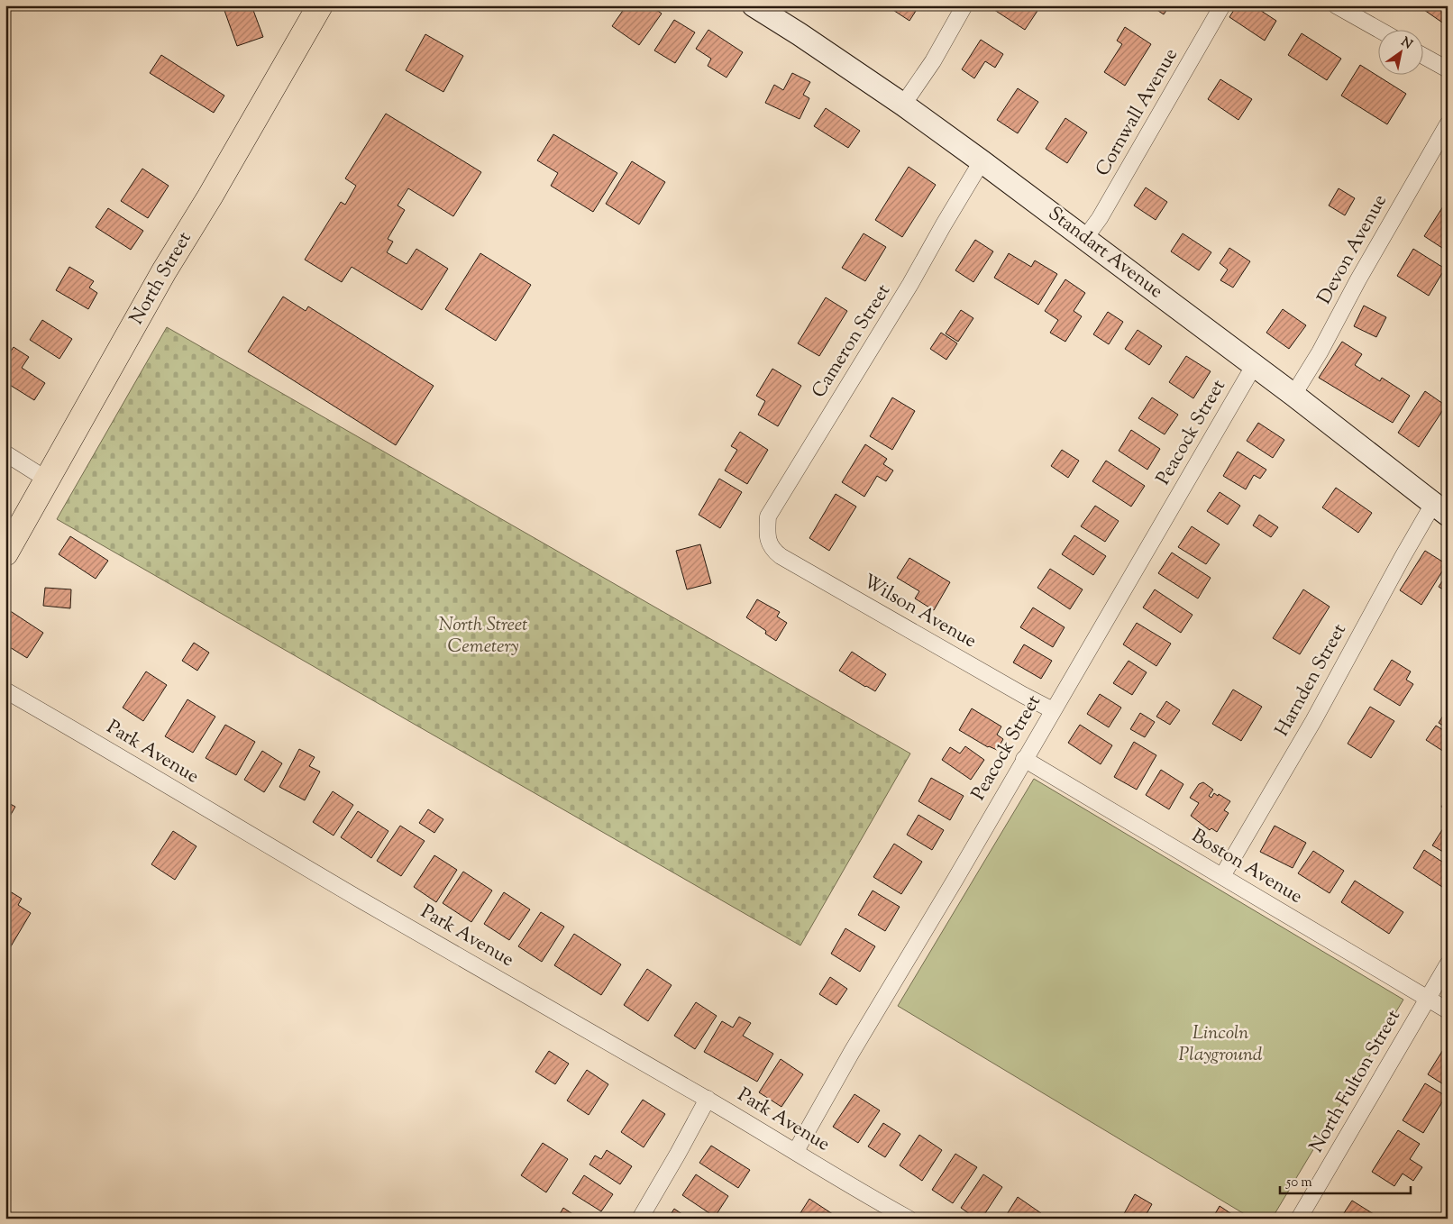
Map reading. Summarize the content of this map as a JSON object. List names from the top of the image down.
{
  "streets": {
    "main road": ["North Street"],
    "street": [
      "Cornwall Avenue",
      "Devon Avenue",
      "Standart Avenue",
      "Cameron Street",
      "Peacock Street",
      "Wilson Avenue",
      "Harnden Street",
      "Park Avenue",
      "Boston Avenue",
      "North Fulton Street"
    ]
  },
  "crossings": [
    ["Cornwall Avenue", "Standart Avenue"],
    ["Devon Avenue", "Standart Avenue"],
    ["Standart Avenue", "Cameron Street"],
    ["Standart Avenue", "Peacock Street"],
    ["Standart Avenue", "Harnden Street"],
    ["Cameron Street", "Wilson Avenue"],
    ["Peacock Street", "Wilson Avenue"],
    ["Peacock Street", "Park Avenue"],
    ["Peacock Street", "Boston Avenue"],
    ["Harnden Street", "Boston Avenue"],
    ["Boston Avenue", "North Fulton Street"]
  ],
  "parks": ["North Street Cemetery", "Lincoln Playground"],
  "scale_bar": "50 m",
  "north": "top right"
}
